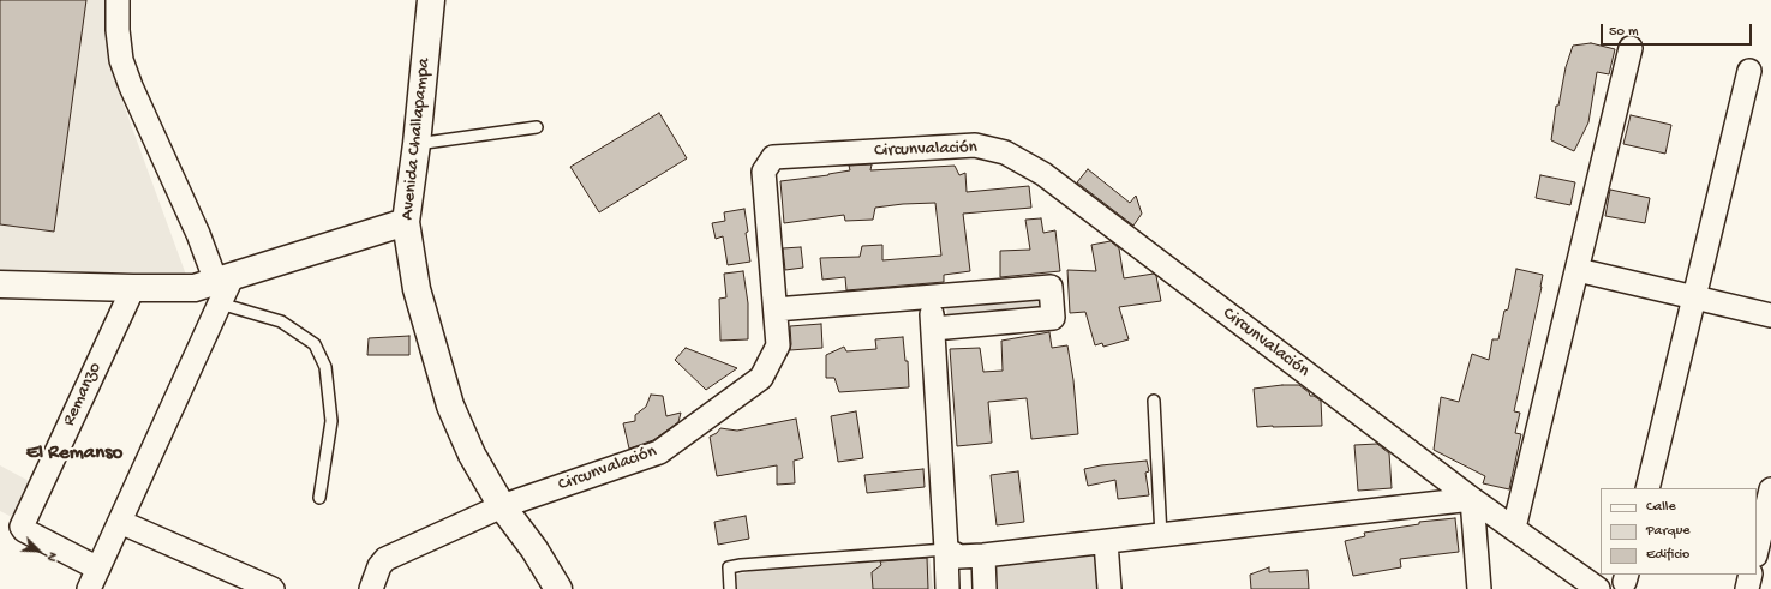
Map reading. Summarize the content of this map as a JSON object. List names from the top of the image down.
{
  "streets": {
    "street": ["Avenida Challapampa", "Circunvalación", "Remanzo"]
  },
  "crossings": [
    ["Avenida Challapampa", "Circunvalación"]
  ],
  "districts": ["El Remanso"],
  "legend": ["Calle", "Parque", "Edificio"],
  "scale_bar": "50 m",
  "north": "bottom right"
}
